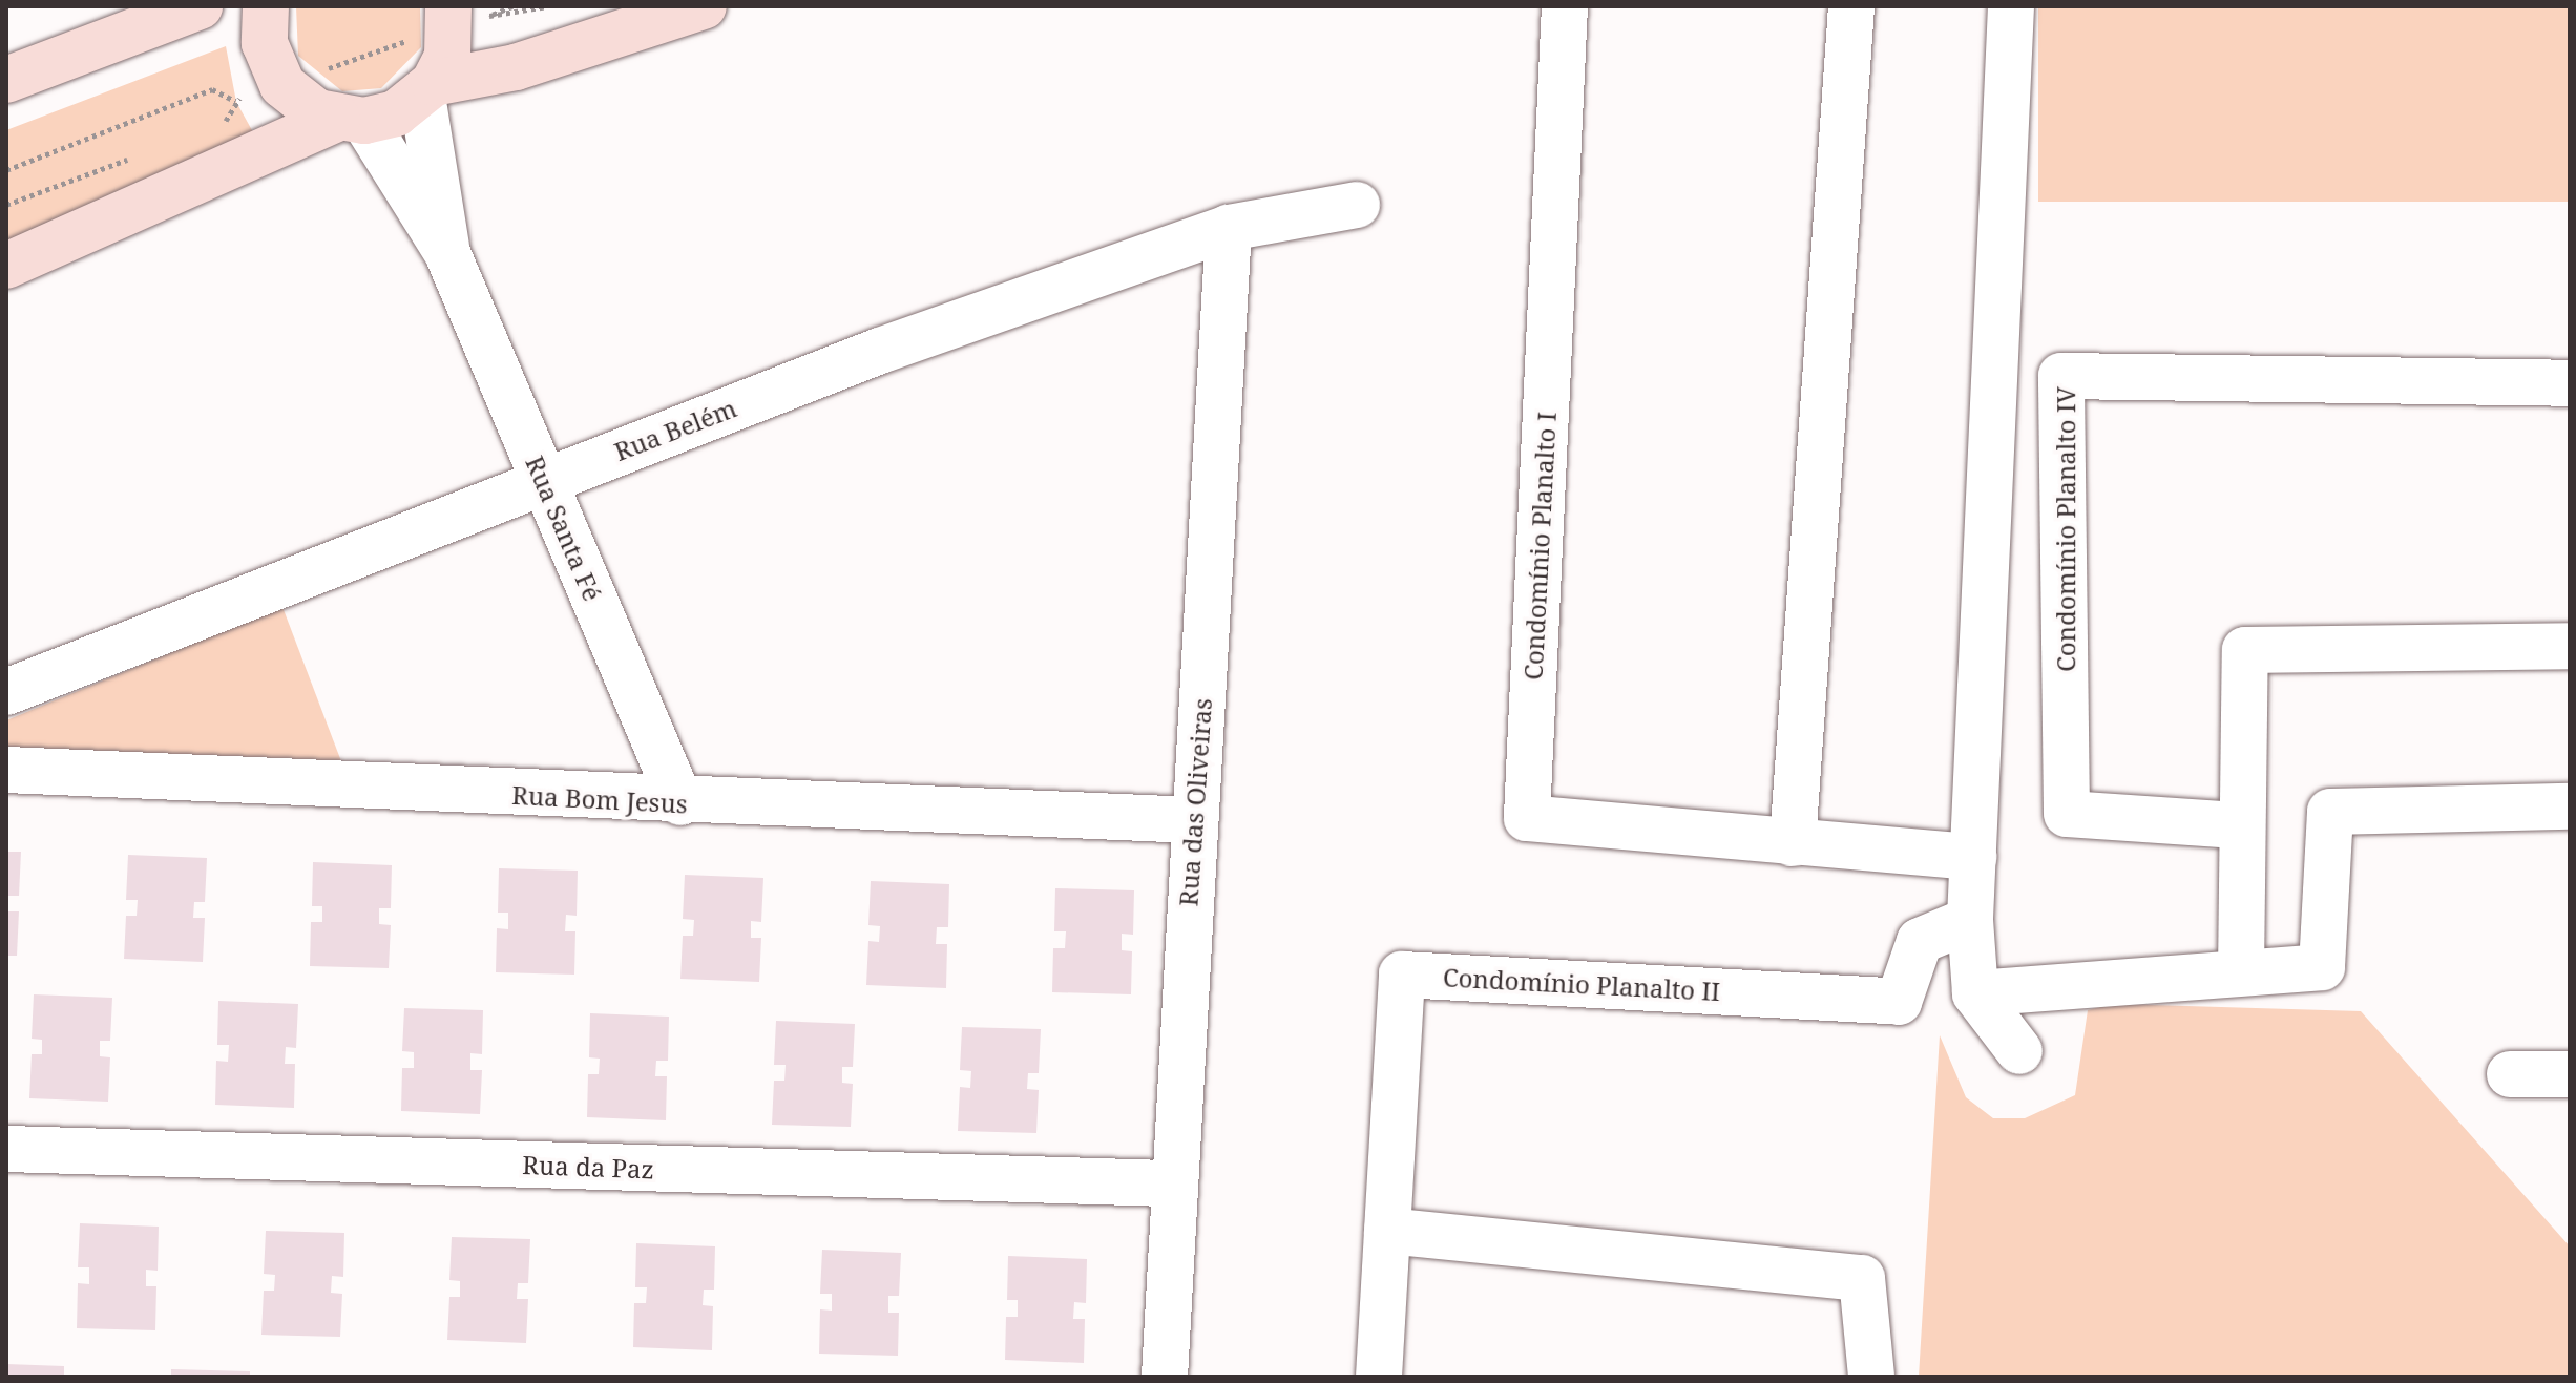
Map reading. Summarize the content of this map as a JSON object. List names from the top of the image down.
{
  "streets": {
    "street": [
      "Rua Belém",
      "Rua Santa Fé",
      "Condomínio Planalto IV",
      "Condomínio Planalto I",
      "Rua Bom Jesus",
      "Rua das Oliveiras",
      "Condomínio Planalto II",
      "Rua da Paz"
    ]
  },
  "crossings": [
    ["Rua Belém", "Rua Santa Fé"],
    ["Rua Belém", "Rua das Oliveiras"],
    ["Rua Santa Fé", "Rua Bom Jesus"],
    ["Rua Bom Jesus", "Rua das Oliveiras"],
    ["Rua das Oliveiras", "Rua da Paz"]
  ]
}
